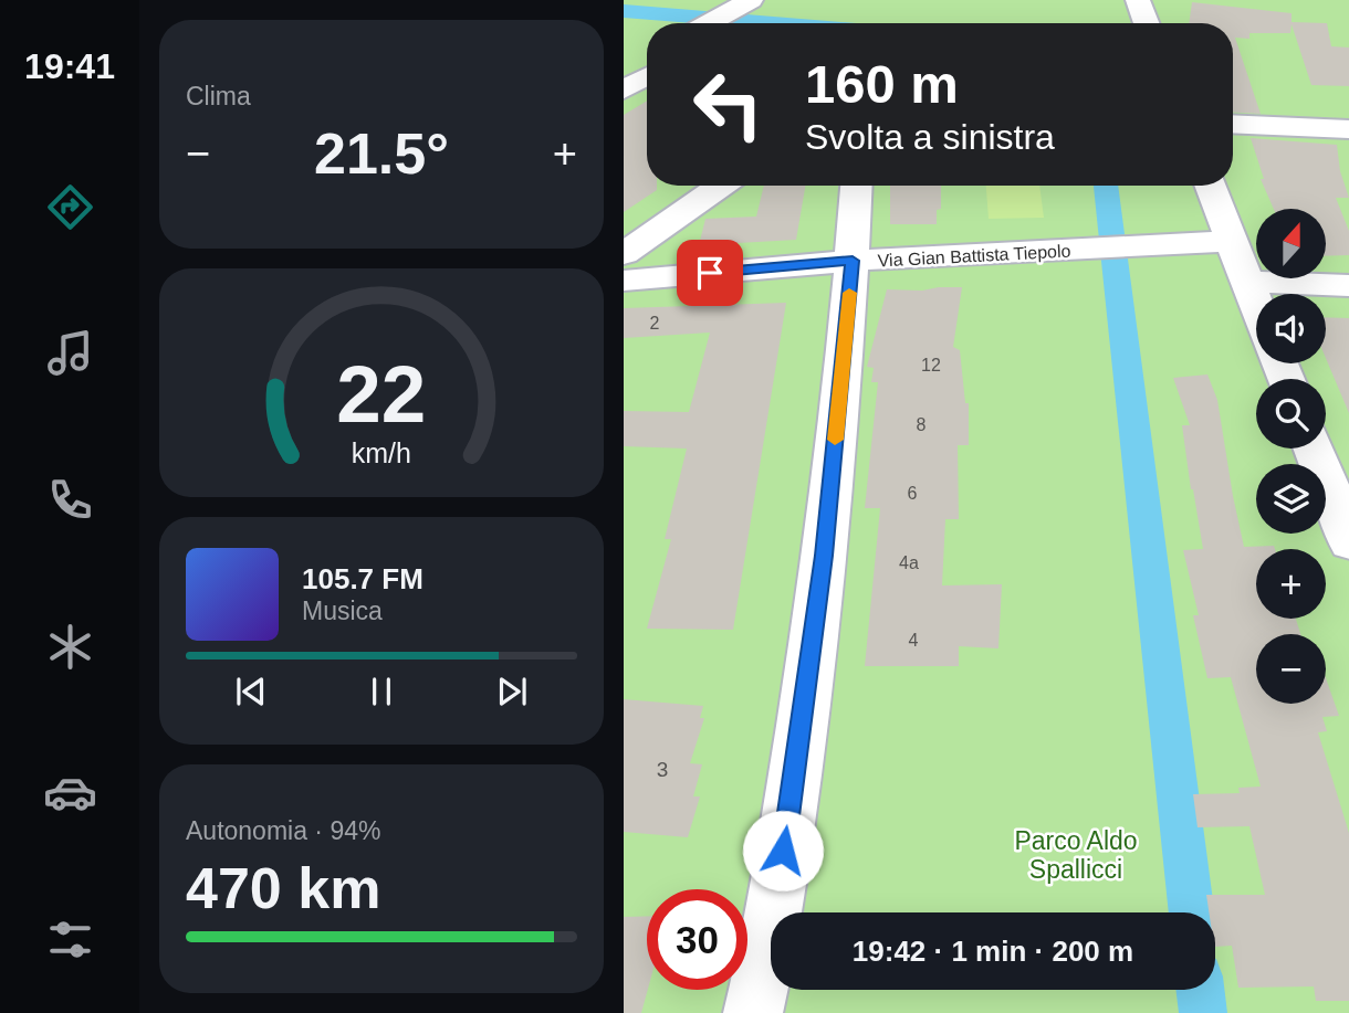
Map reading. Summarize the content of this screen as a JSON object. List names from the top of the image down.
{
  "streets": {
    "street": ["Via Gian Battista Tiepolo"]
  },
  "parks": ["Parco Aldo Spallicci"],
  "house_numbers": [
    "2",
    "12",
    "8",
    "6",
    "4a",
    "4",
    "3"
  ],
  "north": "top",
  "page": {
    "tabs": "19:41",
    "tile": [
      "Clima",
      ["Autonomia · 94%", "470 km"]
    ],
    "turn": ["160 m", "Svolta a sinistra"],
    "heat": ["−", "21.5°", "+"],
    "map_buttons": ["+", "−"],
    "song": ["105.7 FM", "Musica"],
    "limit": "30",
    "trip": "19:42 · 1 min · 200 m",
    "gauge": ["22", "km/h"]
  }
}
